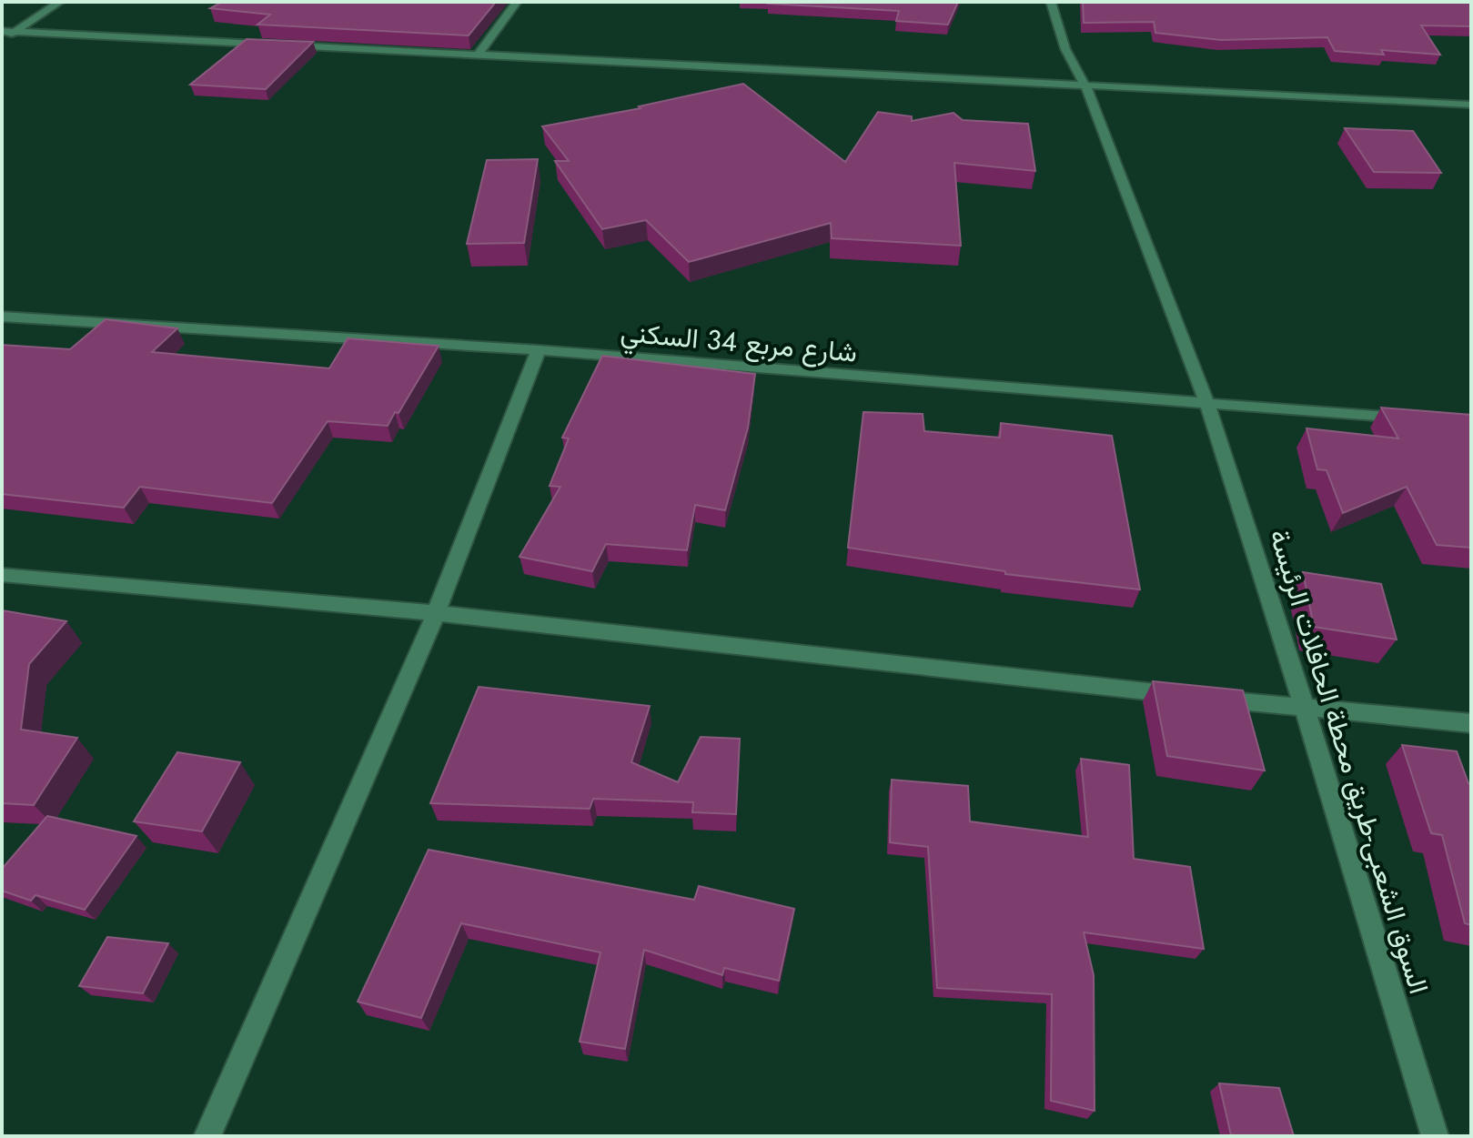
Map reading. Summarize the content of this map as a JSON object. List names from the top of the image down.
{
  "streets": {
    "street": ["شارع مربع 34 السكني", "السوق الشعبى-طريق محطة الحافلات الرئيسة"]
  },
  "crossings": [
    ["شارع مربع 34 السكني", "السوق الشعبى-طريق محطة الحافلات الرئيسة"]
  ]
}
